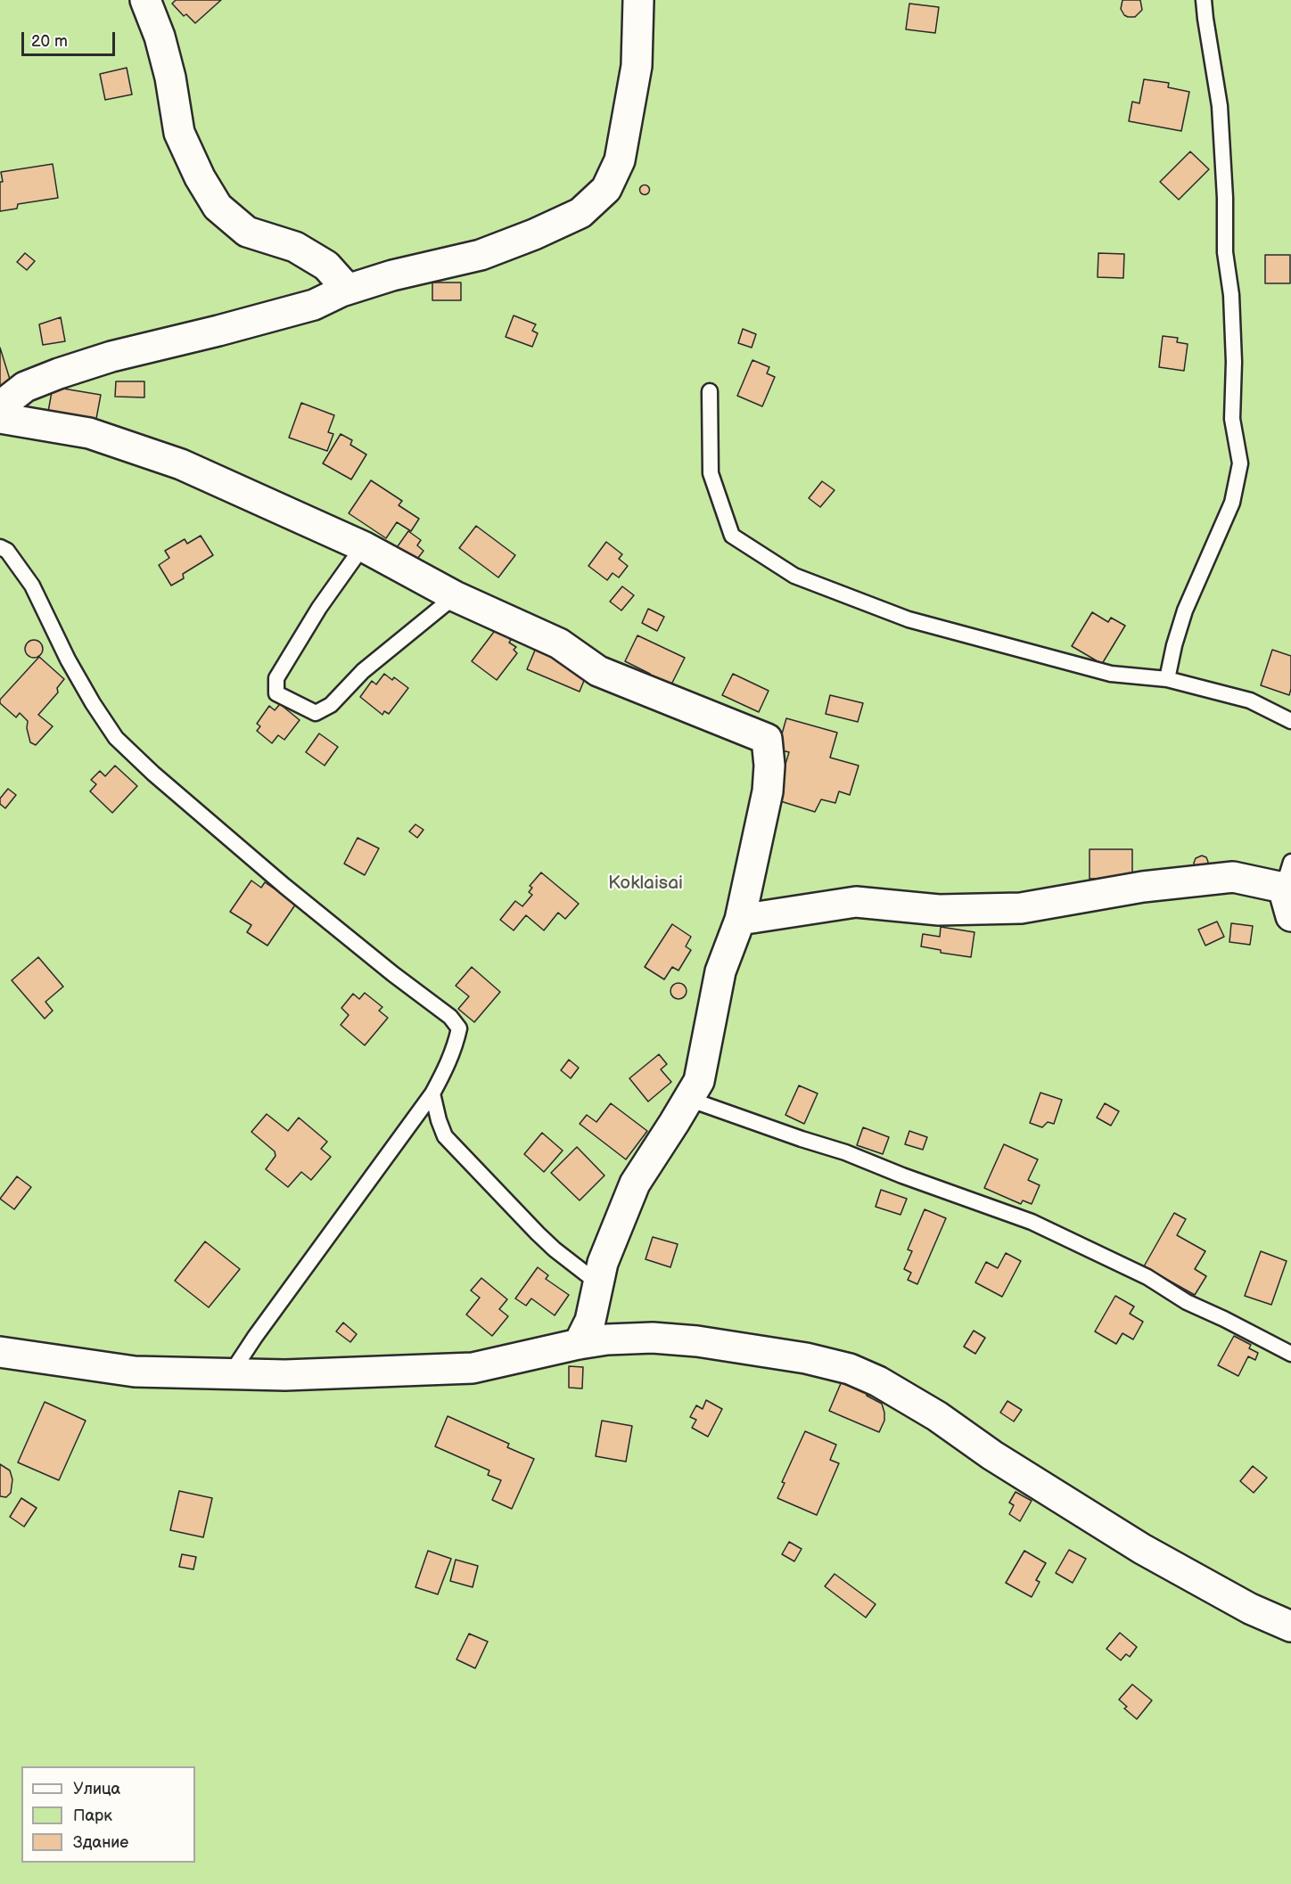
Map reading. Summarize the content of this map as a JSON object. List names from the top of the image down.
{
  "parks": ["Koklaisai"],
  "legend": ["Улица", "Парк", "Здание"],
  "scale_bar": "20 m"
}
